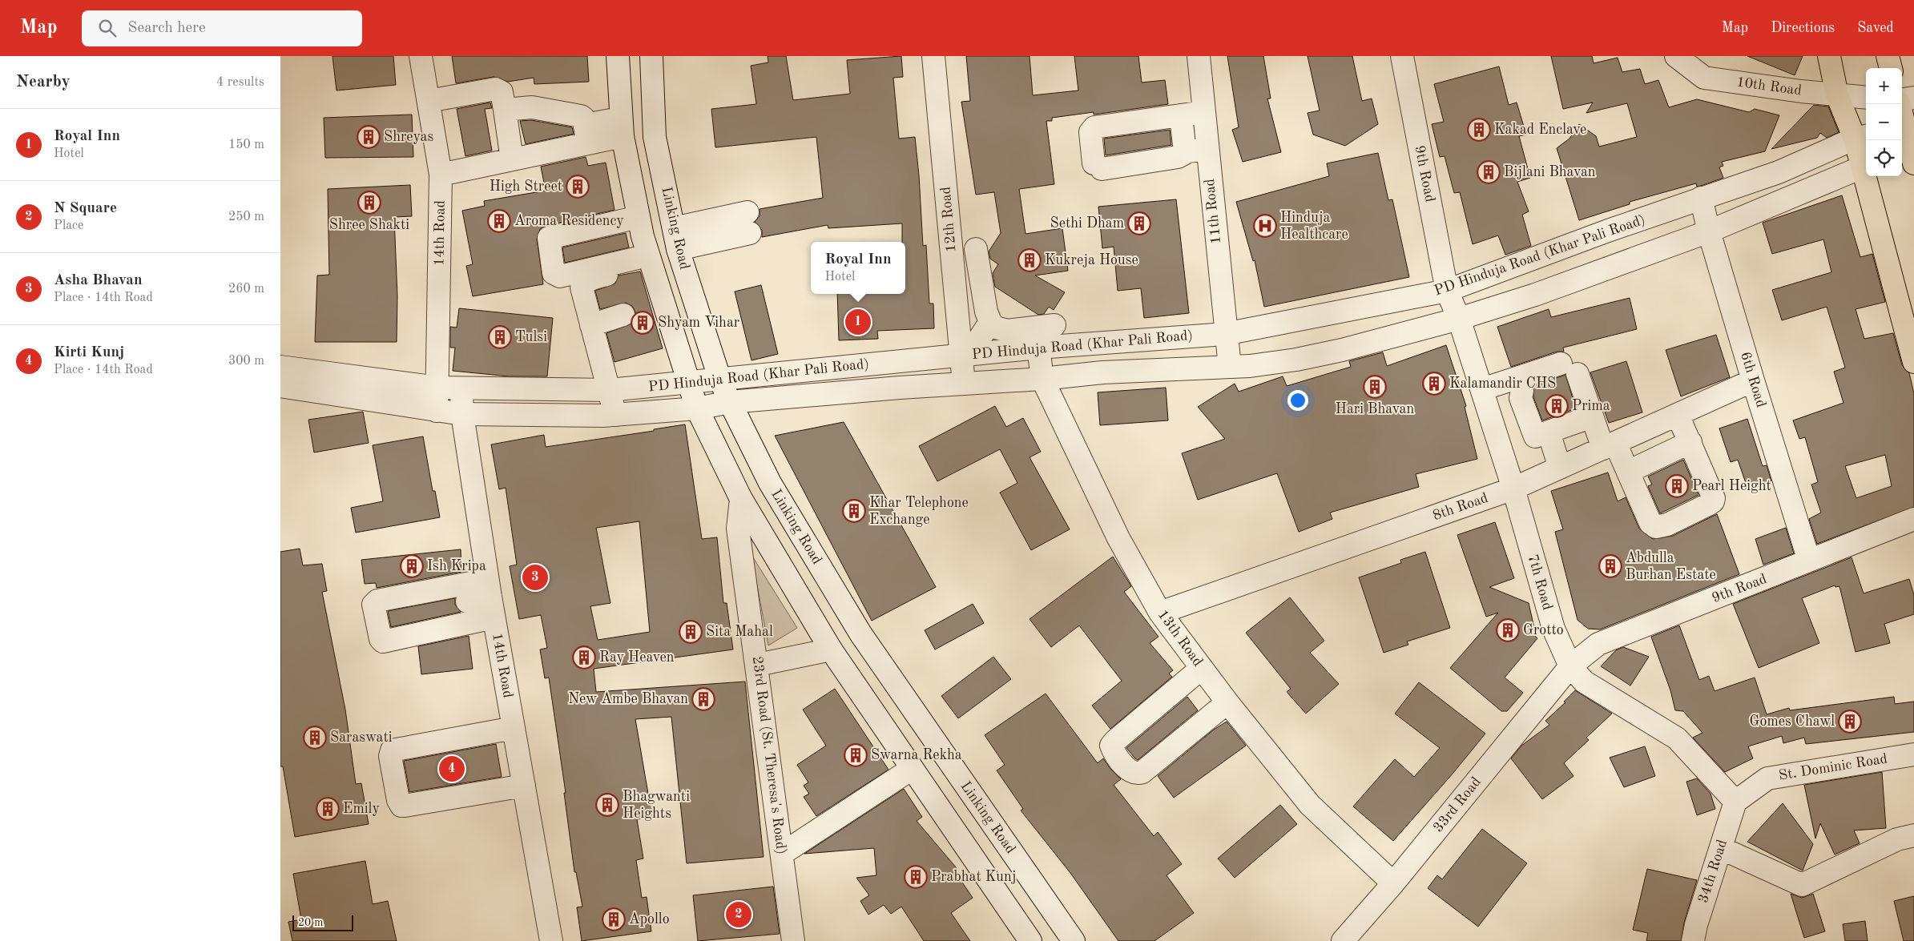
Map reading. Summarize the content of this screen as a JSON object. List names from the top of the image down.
{
  "streets": {
    "street": [
      "10th Road",
      "9th Road",
      "11th Road",
      "12th Road",
      "Linking Road",
      "14th Road",
      "PD Hinduja Road (Khar Pali Road)",
      "6th Road",
      "8th Road",
      "7th Road",
      "13th Road",
      "23rd Road (St. Theresa's Road)",
      "St. Dominic Road",
      "33rd Road",
      "34th Road"
    ]
  },
  "crossings": [
    ["9th Road", "PD Hinduja Road (Khar Pali Road)"],
    ["9th Road", "6th Road"],
    ["9th Road", "7th Road"],
    ["9th Road", "33rd Road"],
    ["11th Road", "PD Hinduja Road (Khar Pali Road)"],
    ["12th Road", "PD Hinduja Road (Khar Pali Road)"],
    ["Linking Road", "PD Hinduja Road (Khar Pali Road)"],
    ["14th Road", "PD Hinduja Road (Khar Pali Road)"],
    ["PD Hinduja Road (Khar Pali Road)", "6th Road"],
    ["PD Hinduja Road (Khar Pali Road)", "7th Road"],
    ["PD Hinduja Road (Khar Pali Road)", "13th Road"],
    ["6th Road", "8th Road"],
    ["8th Road", "7th Road"],
    ["8th Road", "13th Road"],
    ["7th Road", "St. Dominic Road"],
    ["7th Road", "33rd Road"],
    ["7th Road", "34th Road"],
    ["13th Road", "33rd Road"],
    ["St. Dominic Road", "34th Road"]
  ],
  "places": {
    "building": [
      "Kakad Enclave",
      "Shreyas",
      "Bijlani Bhavan",
      "High Street",
      "Shree Shakti",
      "Aroma Residency",
      "Sethi Dham",
      "Kukreja House",
      "Shyam Vihar",
      "Tulsi",
      "Kalamandir CHS",
      "Hari Bhavan",
      "Prima",
      "Pearl Height",
      "Khar Telephone Exchange",
      "Ish Kripa",
      "Abdulla Burhan Estate",
      "Grotto",
      "Sita Mahal",
      "Ray Heaven",
      "New Ambe Bhavan",
      "Gomes Chawl",
      "Saraswati",
      "Swarna Rekha",
      "Bhagwanti Heights",
      "Emily",
      "Prabhat Kunj",
      "Apollo"
    ],
    "hospital": ["Hinduja Healthcare"]
  },
  "scale_bar": "20 m",
  "page": {
    "header": "Map",
    "search": "Search here",
    "nav": ["Map", "Directions", "Saved"],
    "heading": ["Nearby", "4 results"],
    "map_buttons": ["+", "−"],
    "list": [
      {
        "mark": "1",
        "name": "Royal Inn",
        "note": "Hotel",
        "value": "150 m"
      },
      {
        "mark": "2",
        "name": "N Square",
        "note": "Place",
        "value": "250 m"
      },
      {
        "mark": "3",
        "name": "Asha Bhavan",
        "note": "Place · 14th Road",
        "value": "260 m"
      },
      {
        "mark": "4",
        "name": "Kirti Kunj",
        "note": "Place · 14th Road",
        "value": "300 m"
      }
    ],
    "popup": ["Royal Inn", "Hotel"],
    "pins": [
      "1",
      "3",
      "4",
      "2"
    ],
    "scale": "20 m"
  }
}
